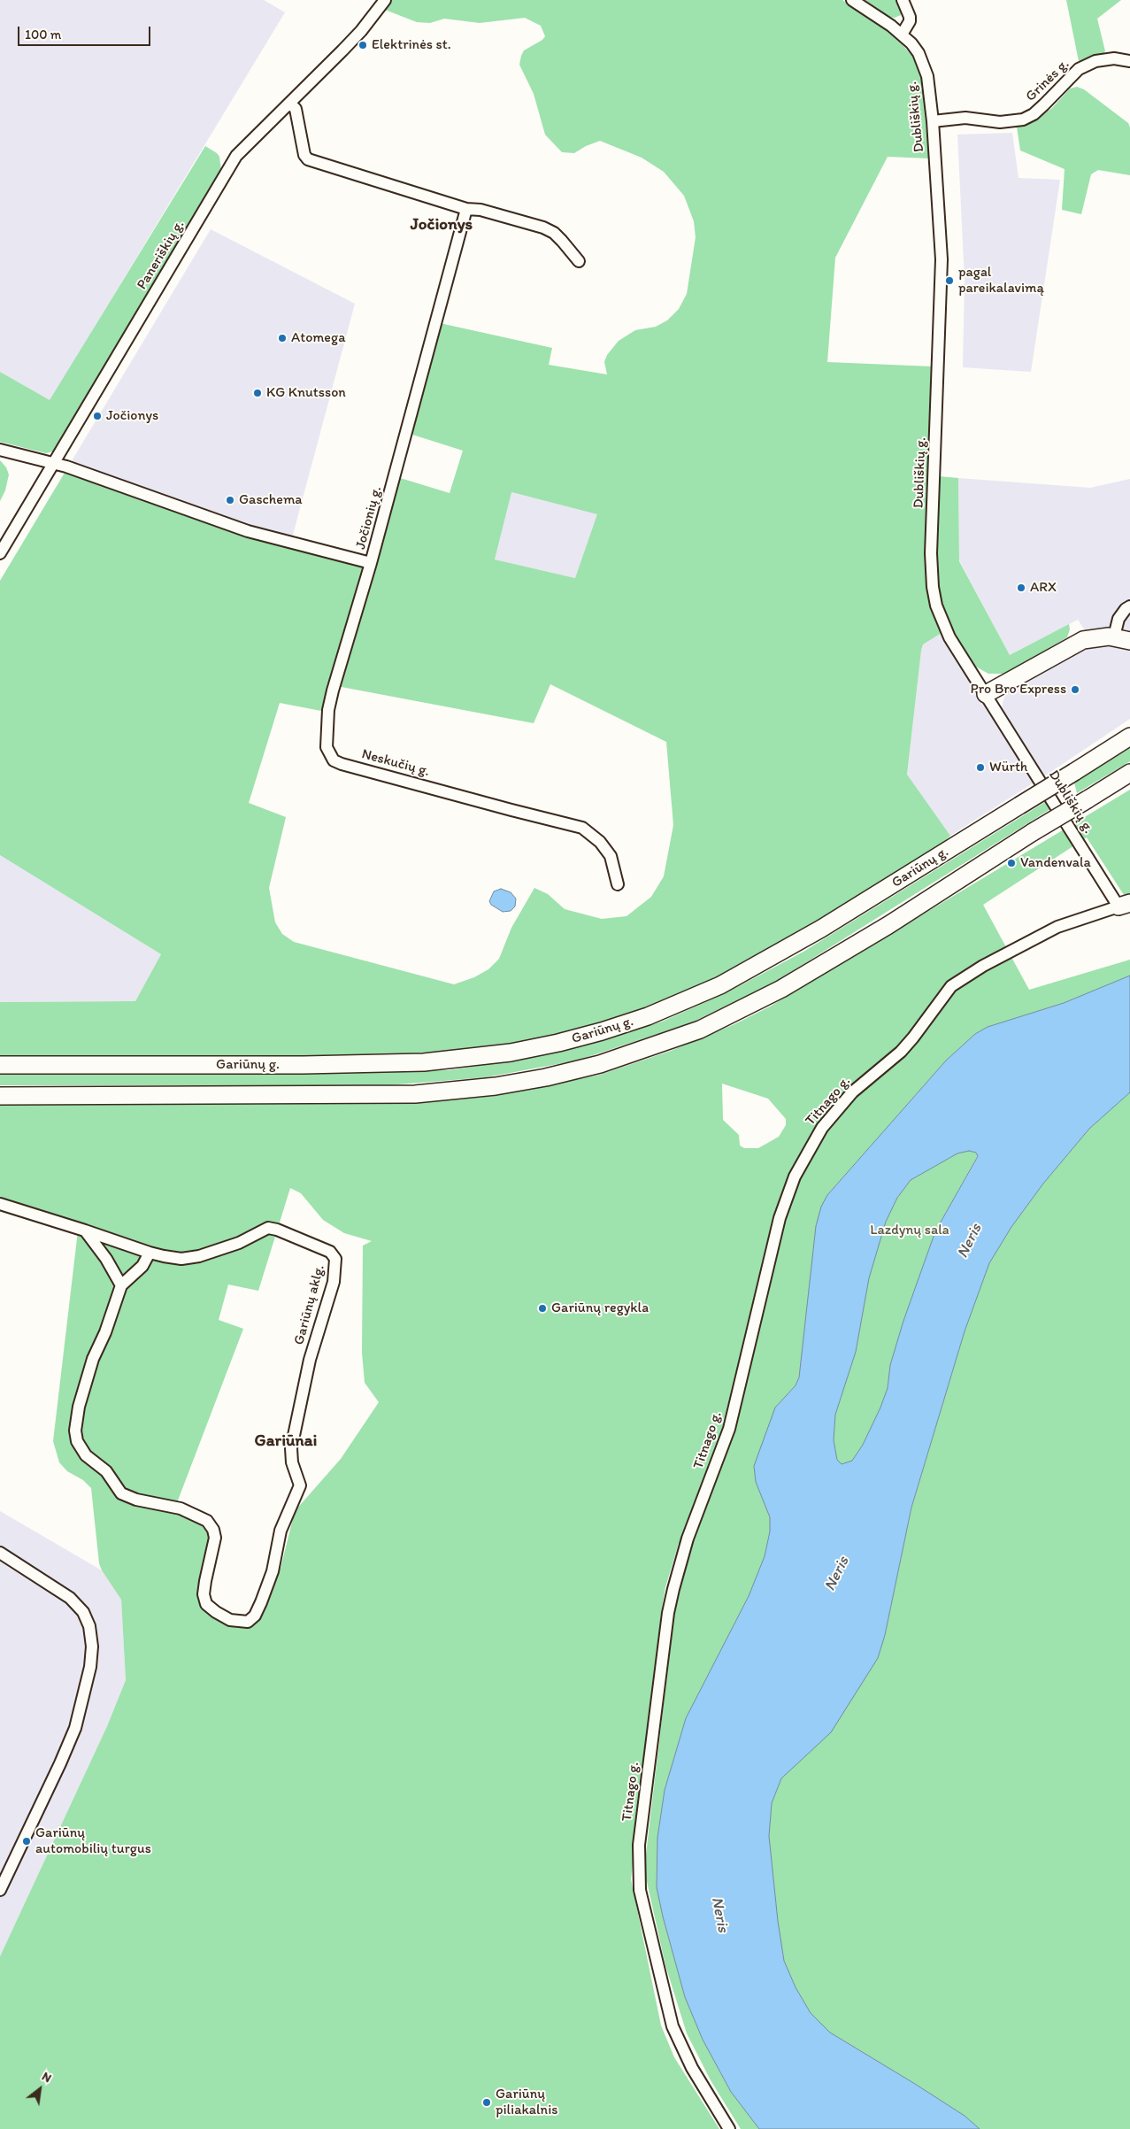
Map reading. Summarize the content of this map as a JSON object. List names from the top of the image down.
{
  "streets": {
    "highway": ["Gariūnų g."],
    "street": [
      "Grinės g.",
      "Dubliškių g.",
      "Paneriškių g.",
      "Jočionių g.",
      "Neskučių g.",
      "Titnago g.",
      "Gariūnų aklg."
    ]
  },
  "crossings": [
    ["Grinės g.", "Dubliškių g."],
    ["Dubliškių g.", "Titnago g."],
    ["Paneriškių g.", "Jočionių g."],
    ["Jočionių g.", "Neskučių g."]
  ],
  "districts": ["Jočionys", "Gariūnai"],
  "water": ["Neris"],
  "parks": ["Lazdynų sala"],
  "places": [
    "Elektrinės st.",
    "pagal pareikalavimą",
    "Atomega",
    "KG Knutsson",
    "Jočionys",
    "Gaschema",
    "ARX",
    "Pro Bro Express",
    "Würth",
    "Vandenvala",
    "Gariūnų regykla",
    "Gariūnų automobilių turgus",
    "Gariūnų piliakalnis"
  ],
  "scale_bar": "100 m",
  "north": "top right"
}
